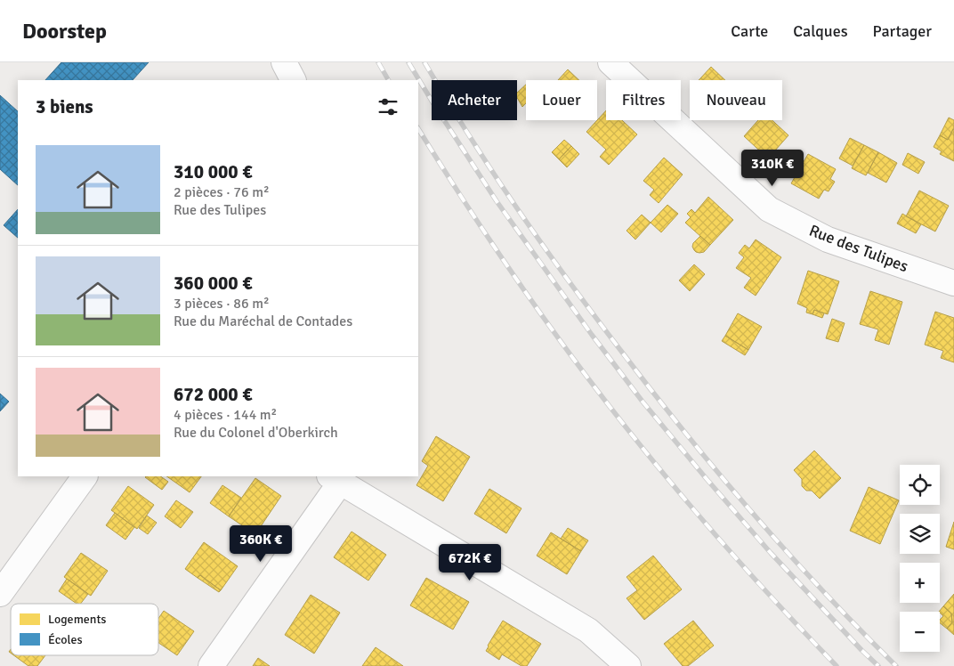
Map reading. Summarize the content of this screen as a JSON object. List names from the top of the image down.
{
  "streets": {
    "street": ["Rue des Tulipes"]
  },
  "legend": ["Logements", "Écoles"],
  "page": {
    "header": "Doorstep",
    "nav": ["Carte", "Calques", "Partager"],
    "chip": [
      "Acheter",
      "Louer",
      "Filtres",
      "Nouveau"
    ],
    "heading": "3 biens",
    "list": [
      {
        "name": "310 000 €",
        "note": "2 pièces · 76 m² · Rue des Tulipes"
      },
      {
        "name": "360 000 €",
        "note": "3 pièces · 86 m² · Rue du Maréchal de Contades"
      },
      {
        "name": "672 000 €",
        "note": "4 pièces · 144 m² · Rue du Colonel d'Oberkirch"
      }
    ],
    "price": ["310K €", "360K €", "672K €"],
    "map_buttons": ["+", "−"]
  }
}
